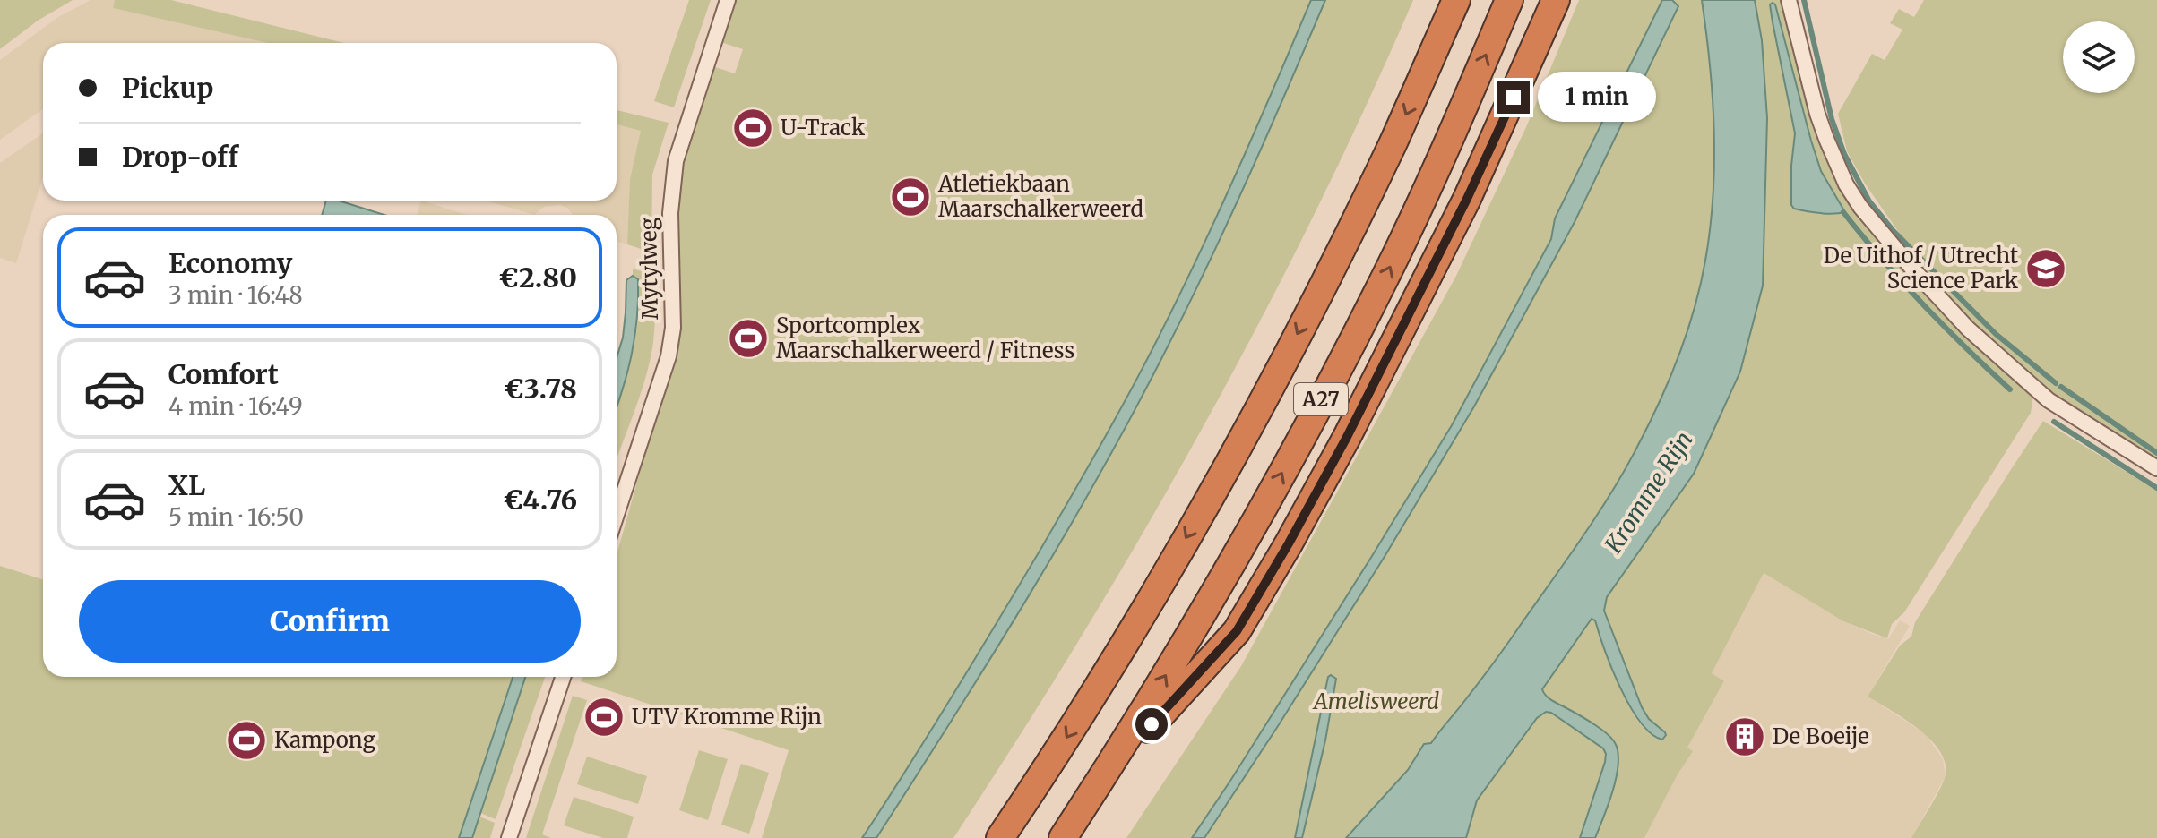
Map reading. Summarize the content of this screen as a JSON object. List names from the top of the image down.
{
  "streets": {
    "highway": ["A27"],
    "street": ["Mytylweg"]
  },
  "water": ["Kromme Rijn"],
  "parks": ["Amelisweerd"],
  "places": {
    "sports": [
      "U-Track",
      "Atletiekbaan Maarschalkerweerd",
      "Sportcomplex Maarschalkerweerd / Fitness",
      "UTV Kromme Rijn",
      "Kampong"
    ],
    "school or university": ["De Uithof / Utrecht Science Park"],
    "building": ["De Boeije"]
  },
  "page": {
    "banner": ["Pickup", "Drop-off"],
    "bubble": "1 min",
    "list": [
      {
        "name": "Economy",
        "note": "3 min · 16:48",
        "value": "€2.80"
      },
      {
        "name": "Comfort",
        "note": "4 min · 16:49",
        "value": "€3.78"
      },
      {
        "name": "XL",
        "note": "5 min · 16:50",
        "value": "€4.76"
      }
    ],
    "buttons": "Confirm"
  }
}
